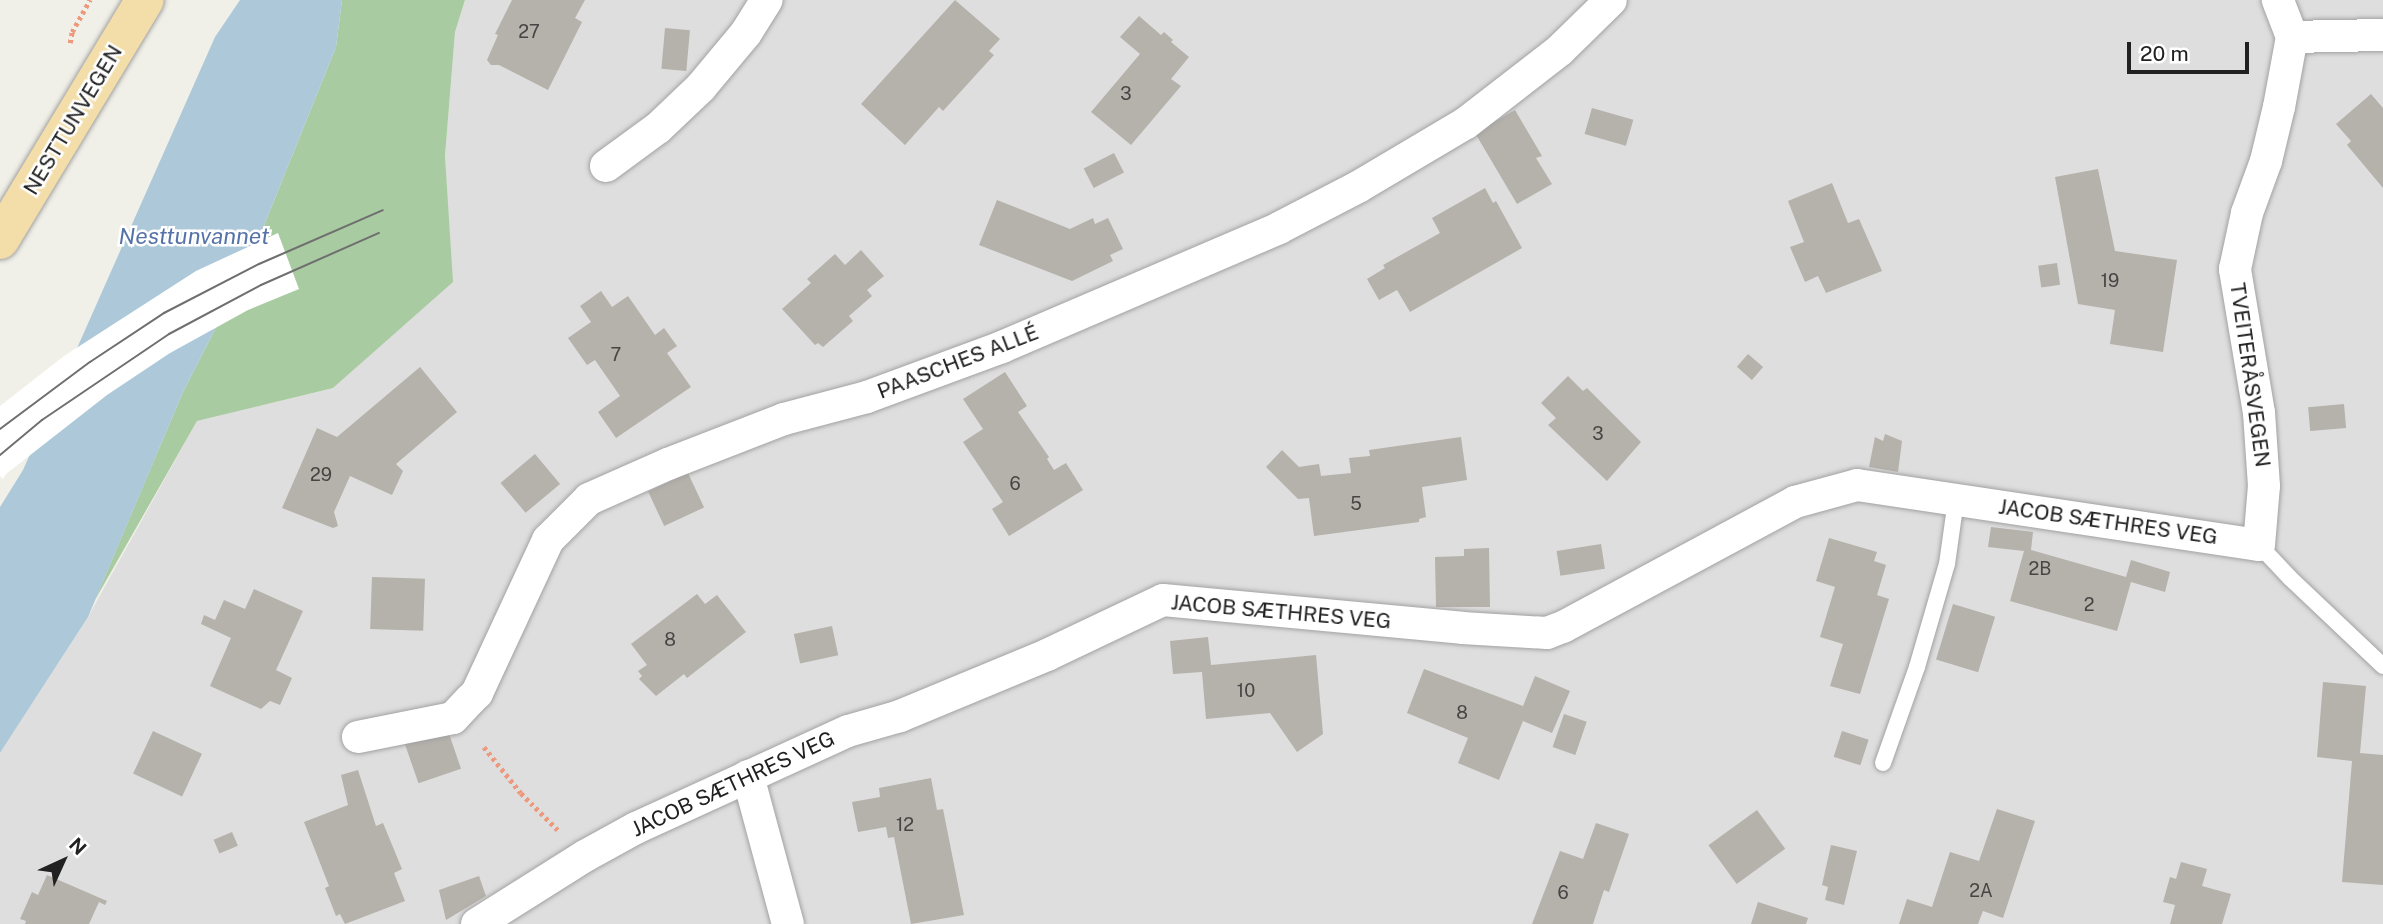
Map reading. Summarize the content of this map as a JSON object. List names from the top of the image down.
{
  "streets": {
    "main road": ["NESTTUNVEGEN"],
    "street": ["PAASCHES ALLÉ", "TVEITERÅSVEGEN", "JACOB SÆTHRES VEG"]
  },
  "crossings": [
    ["TVEITERÅSVEGEN", "JACOB SÆTHRES VEG"]
  ],
  "water": ["Nesttunvannet"],
  "house_numbers": [
    "27",
    "3",
    "19",
    "7",
    "3",
    "29",
    "6",
    "5",
    "2B",
    "2",
    "8",
    "10",
    "8",
    "12",
    "2A",
    "6"
  ],
  "scale_bar": "20 m",
  "north": "top right"
}
